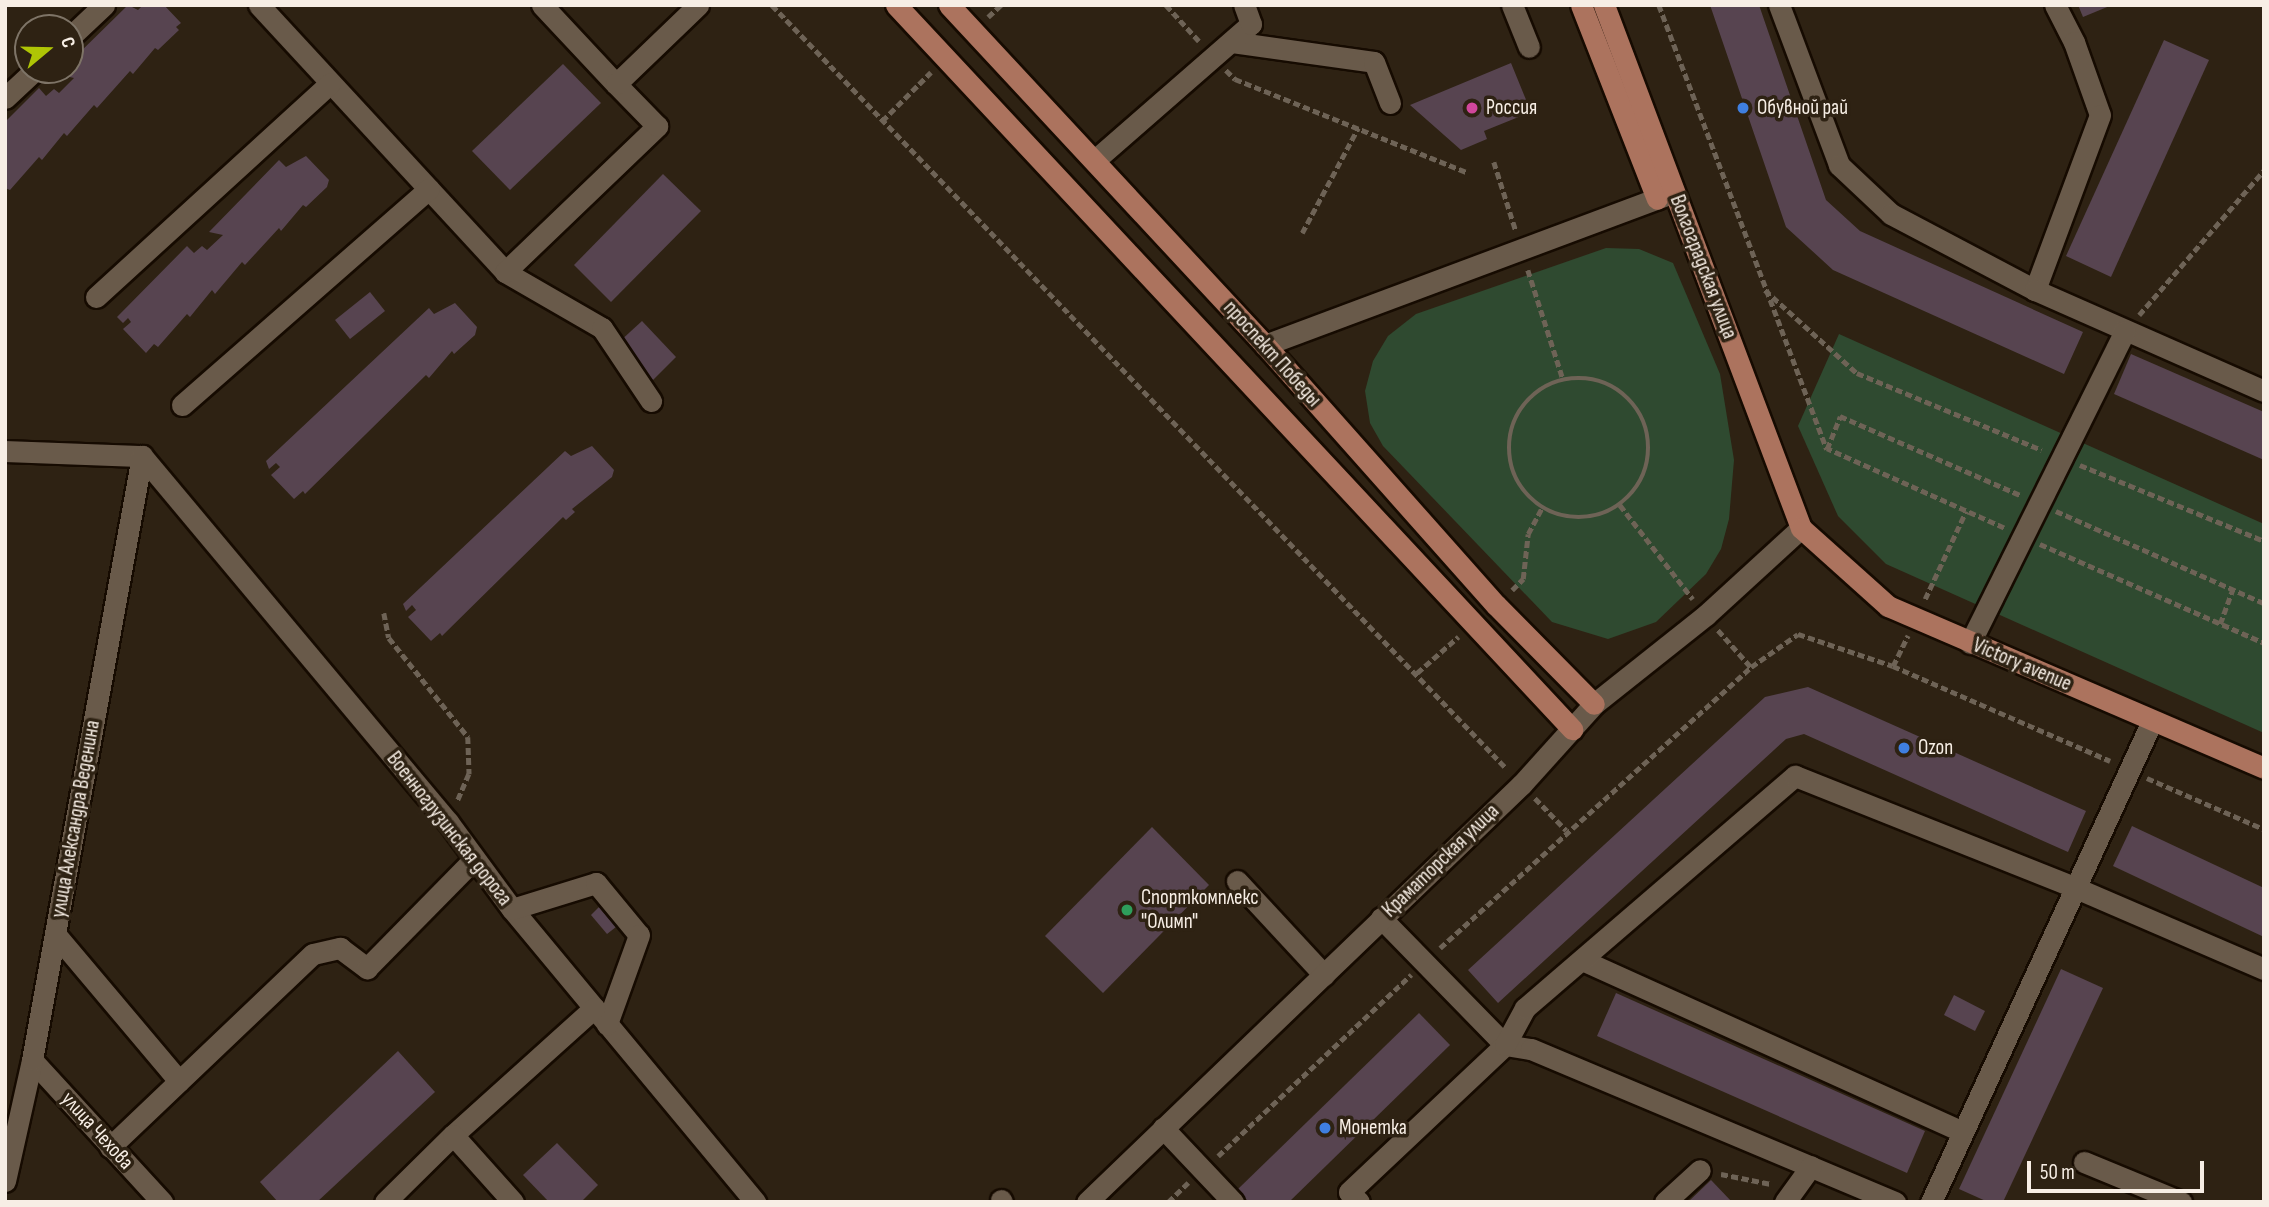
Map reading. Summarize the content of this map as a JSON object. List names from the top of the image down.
{
  "streets": {
    "main road": ["Волгоградская улица", "проспект Победы", "Victory avenue"],
    "street": [
      "улица Александра Веденина",
      "Военногрузинская дорога",
      "Краматорская улица",
      "улица Чехова"
    ]
  },
  "crossings": [
    ["Волгоградская улица", "Victory avenue"],
    ["Волгоградская улица", "Краматорская улица"],
    ["проспект Победы", "Краматорская улица"],
    ["Victory avenue", "Краматорская улица"],
    ["улица Александра Веденина", "Военногрузинская дорога"],
    ["улица Александра Веденина", "улица Чехова"]
  ],
  "places": [
    "Россия",
    "Обувной рай",
    "Ozon",
    "Спорткомплекс \"Олимп\"",
    "Монетка"
  ],
  "scale_bar": "50 m",
  "north": "right"
}
